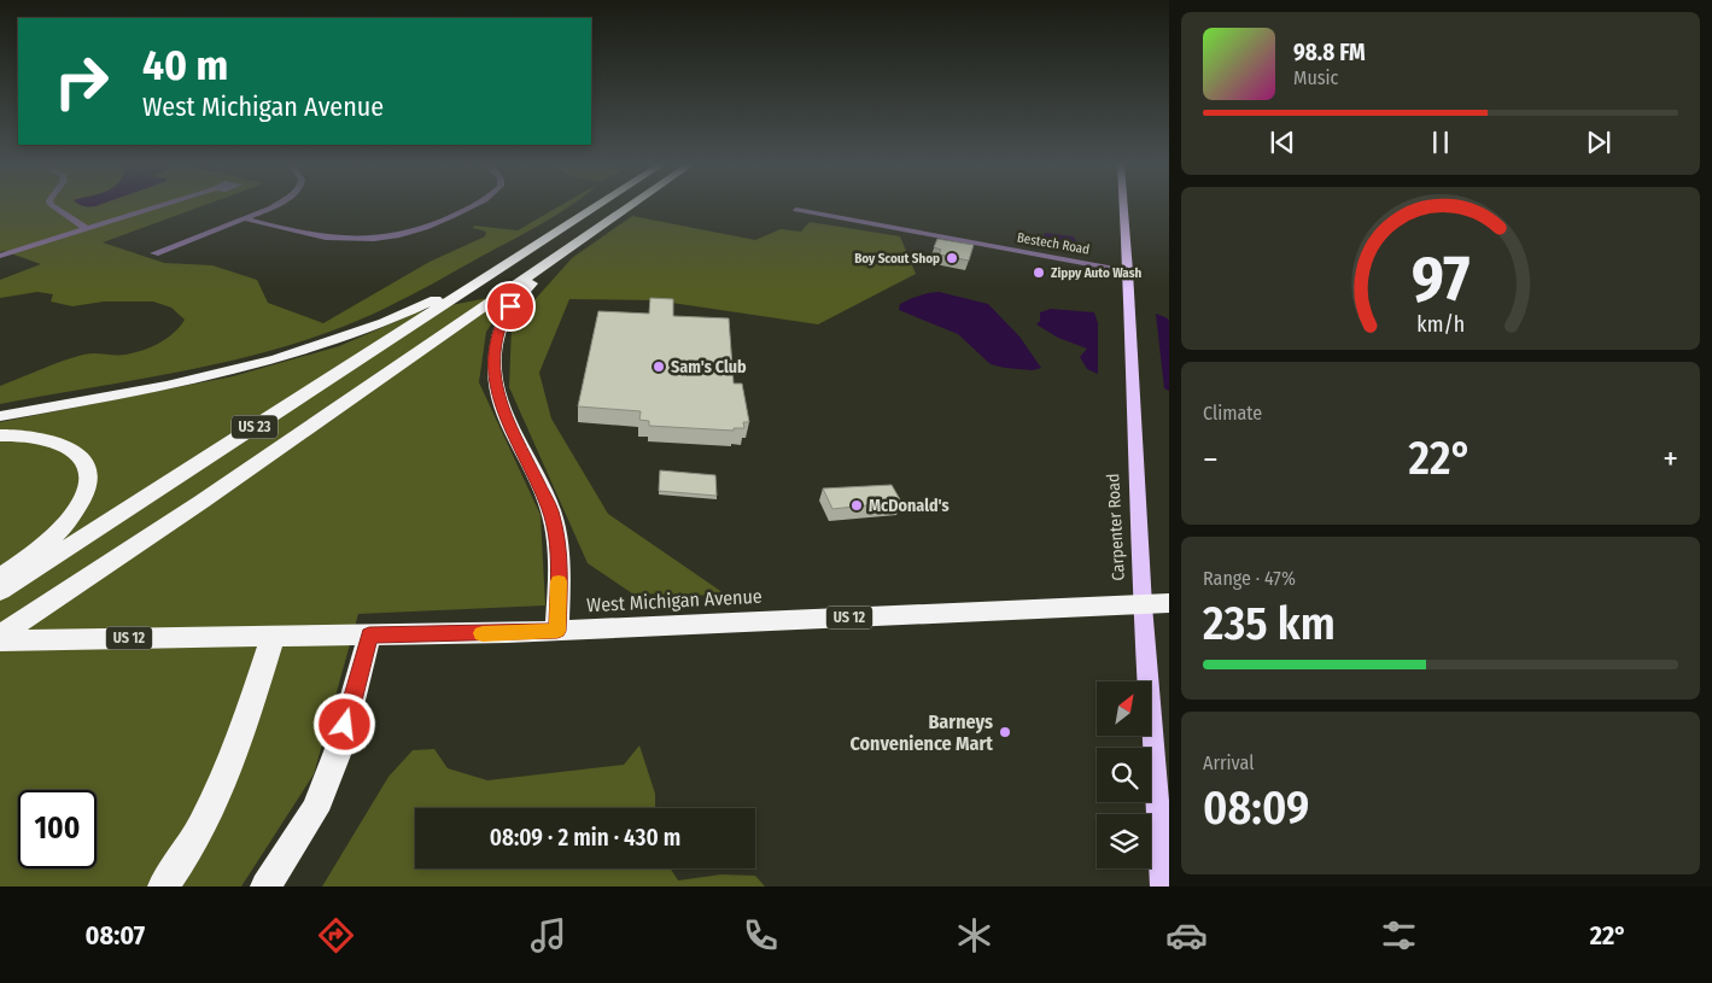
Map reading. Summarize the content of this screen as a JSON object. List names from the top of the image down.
{
  "streets": {
    "highway": ["US 23", "West Michigan Avenue", "US 12"],
    "main road": ["Carpenter Road"],
    "street": ["Bestech Road"]
  },
  "crossings": [
    ["Bestech Road", "Carpenter Road"],
    ["US 23", "West Michigan Avenue"],
    ["Carpenter Road", "West Michigan Avenue"]
  ],
  "places": [
    "Boy Scout Shop",
    "Zippy Auto Wash",
    "Sam's Club",
    "McDonald's",
    "Barneys Convenience Mart"
  ],
  "north": "top right",
  "page": {
    "turn": ["40 m", "West Michigan Avenue"],
    "song": ["98.8 FM", "Music"],
    "tile": [
      "Climate",
      ["Range · 47%", "235 km"],
      ["Arrival", "08:09"]
    ],
    "heat": ["−", "22°", "+"],
    "limit": "100",
    "trip": "08:09 · 2 min · 430 m",
    "tabs": ["08:07", "22°"],
    "gauge": ["97", "km/h"]
  }
}
